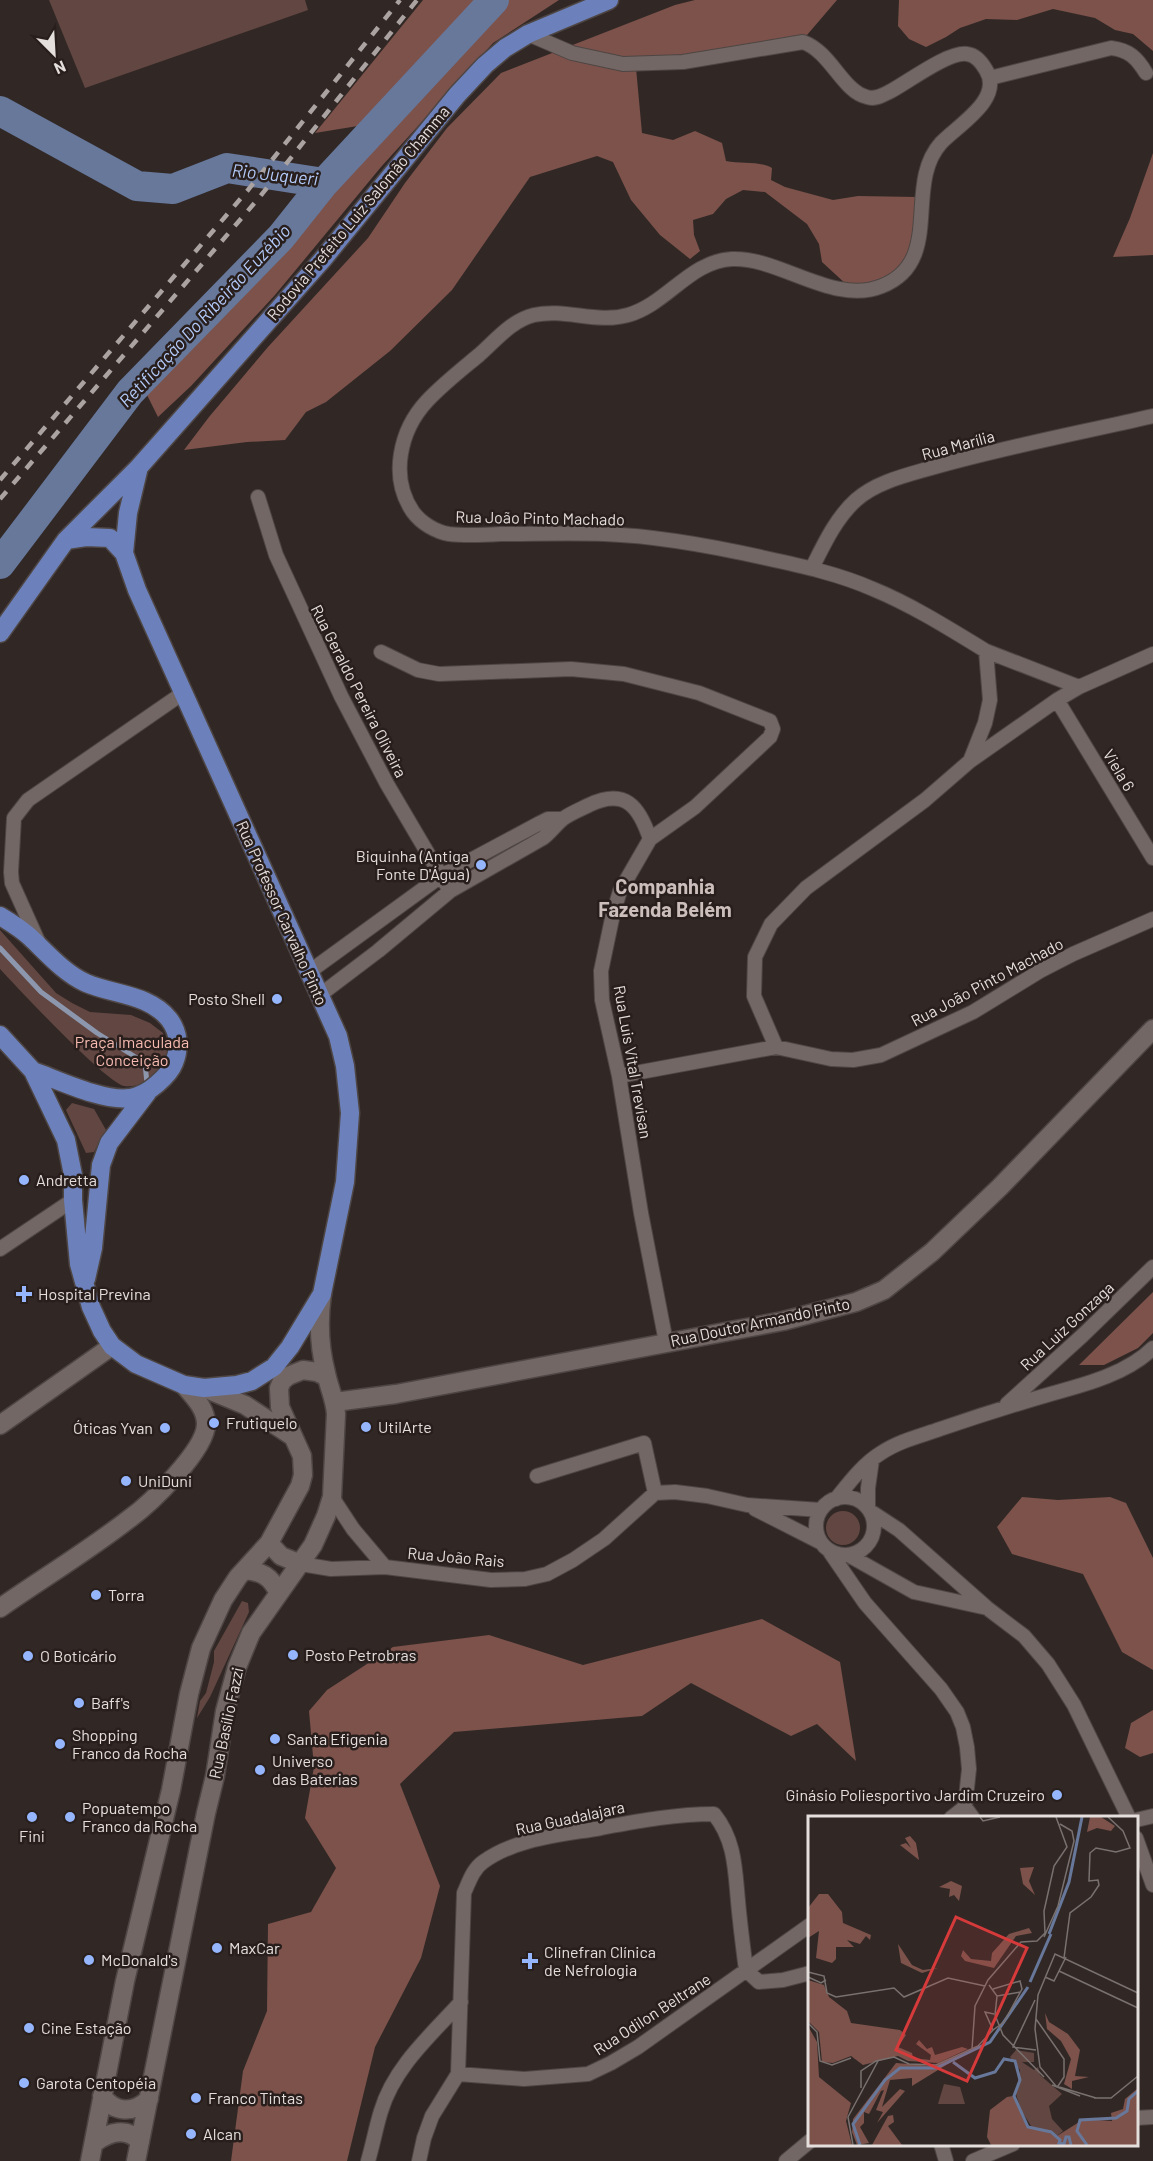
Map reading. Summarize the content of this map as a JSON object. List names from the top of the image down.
{
  "streets": {
    "main road": [
      "Rodovia Prefeito Luiz Salomão Chamma",
      "Rua Professor Carvalho Pinto",
      "Rua Doutor Armando Pinto",
      "Rua Basílio Fazzi"
    ],
    "street": [
      "Rua Marília",
      "Rua João Pinto Machado",
      "Rua Geraldo Pereira Oliveira",
      "Viela 6",
      "Rua Luis Vital Trevisan",
      "Rua Luiz Gonzaga",
      "Rua João Rais",
      "Rua Guadalajara",
      "Rua Odilon Beltrane"
    ]
  },
  "crossings": [
    ["Rodovia Prefeito Luiz Salomão Chamma", "Rua Professor Carvalho Pinto"],
    ["Rua Marília", "Rua João Pinto Machado"],
    ["Rua Professor Carvalho Pinto", "Rua Basílio Fazzi"],
    ["Rua Luis Vital Trevisan", "Rua Doutor Armando Pinto"],
    ["Rua Doutor Armando Pinto", "Rua Basílio Fazzi"],
    ["Rua João Rais", "Rua Basílio Fazzi"],
    ["Rua Guadalajara", "Rua Odilon Beltrane"]
  ],
  "districts": ["Companhia Fazenda Belém"],
  "water": ["Rio Juqueri", "Retificação Do Ribeirão Euzébio"],
  "parks": ["Praça Imaculada Conceição"],
  "places": {
    "other": [
      "Biquinha (Antiga Fonte D'Água)",
      "Posto Shell",
      "Andretta",
      "Frutiquelo",
      "UtilArte",
      "Óticas Yvan",
      "UniDuni",
      "Torra",
      "Posto Petrobras",
      "O Boticário",
      "Baff's",
      "Santa Efigenia",
      "Shopping Franco da Rocha",
      "Universo das Baterias",
      "Ginásio Poliesportivo Jardim Cruzeiro",
      "Fini",
      "Popuatempo Franco da Rocha",
      "MaxCar",
      "McDonald's",
      "Cine Estação",
      "Garota Centopéia",
      "Franco Tintas",
      "Alcan"
    ],
    "health": ["Hospital Previna", "Clinefran Clínica de Nefrologia"]
  },
  "north": "bottom right"
}
